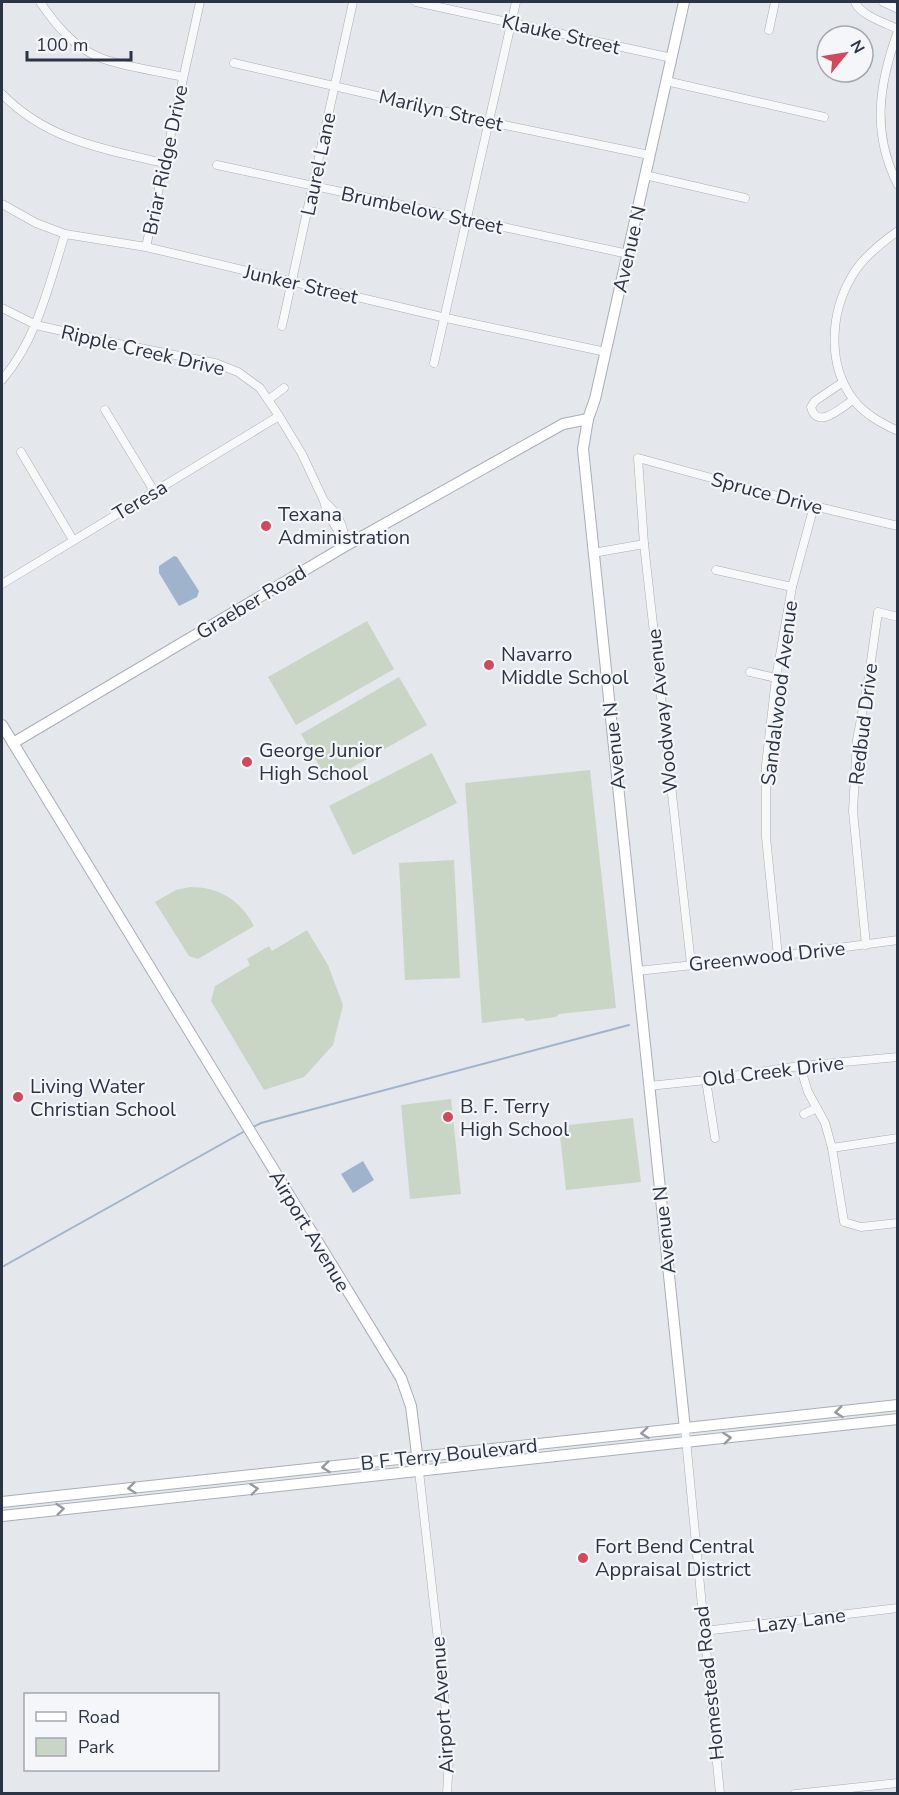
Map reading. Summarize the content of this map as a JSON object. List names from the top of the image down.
{
  "streets": {
    "street": [
      "Klauke Street",
      "Marilyn Street",
      "Briar Ridge Drive",
      "Laurel Lane",
      "Brumbelow Street",
      "Avenue N",
      "Junker Street",
      "Ripple Creek Drive",
      "Spruce Drive",
      "Teresa",
      "Graeber Road",
      "Sandalwood Avenue",
      "Woodway Avenue",
      "Redbud Drive",
      "Greenwood Drive",
      "Old Creek Drive",
      "Airport Avenue",
      "B F Terry Boulevard",
      "Lazy Lane",
      "Homestead Road"
    ]
  },
  "crossings": [
    ["Klauke Street", "Avenue N"],
    ["Marilyn Street", "Laurel Lane"],
    ["Marilyn Street", "Avenue N"],
    ["Briar Ridge Drive", "Junker Street"],
    ["Laurel Lane", "Brumbelow Street"],
    ["Laurel Lane", "Junker Street"],
    ["Brumbelow Street", "Avenue N"],
    ["Avenue N", "Junker Street"],
    ["Avenue N", "Graeber Road"],
    ["Avenue N", "Greenwood Drive"],
    ["Avenue N", "Old Creek Drive"],
    ["Avenue N", "B F Terry Boulevard"],
    ["Avenue N", "Homestead Road"],
    ["Ripple Creek Drive", "Teresa"],
    ["Ripple Creek Drive", "Graeber Road"],
    ["Spruce Drive", "Sandalwood Avenue"],
    ["Spruce Drive", "Woodway Avenue"],
    ["Graeber Road", "Airport Avenue"],
    ["Sandalwood Avenue", "Greenwood Drive"],
    ["Woodway Avenue", "Greenwood Drive"],
    ["Redbud Drive", "Greenwood Drive"],
    ["Airport Avenue", "B F Terry Boulevard"],
    ["B F Terry Boulevard", "Homestead Road"],
    ["Lazy Lane", "Homestead Road"]
  ],
  "places": [
    "Texana Administration",
    "Navarro Middle School",
    "George Junior High School",
    "Living Water Christian School",
    "B. F. Terry High School",
    "Fort Bend Central Appraisal District"
  ],
  "legend": ["Road", "Park"],
  "scale_bar": "100 m",
  "north": "top right"
}
